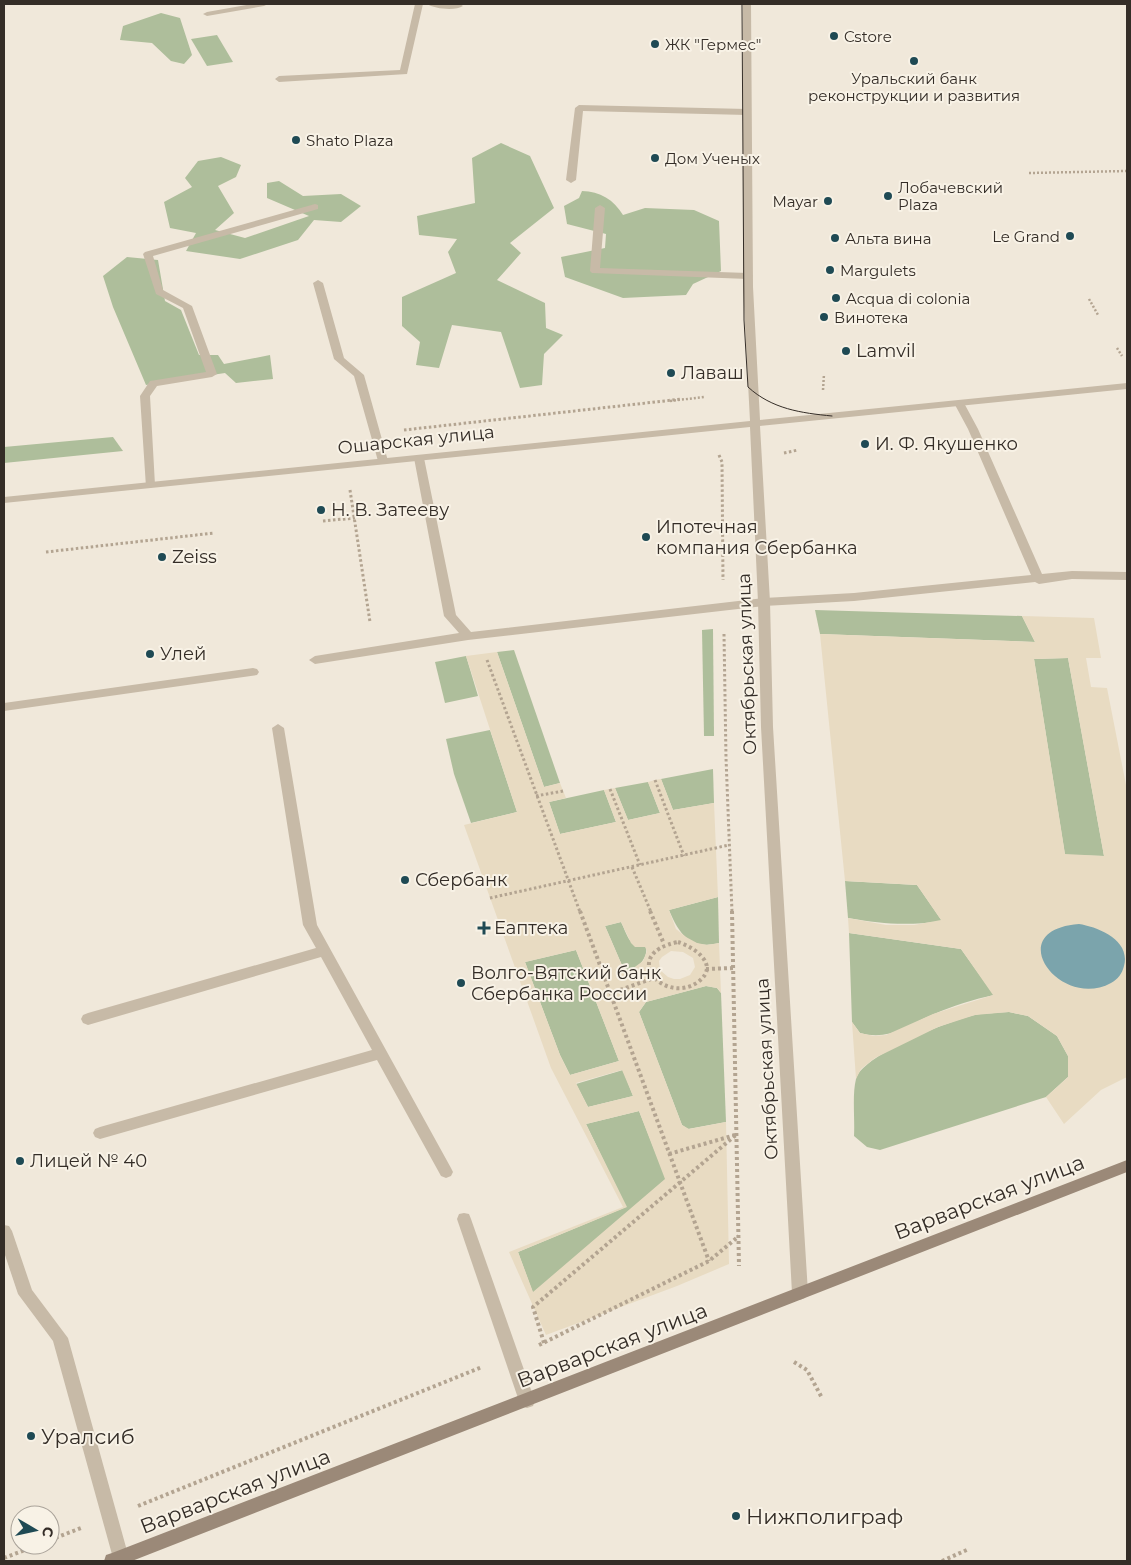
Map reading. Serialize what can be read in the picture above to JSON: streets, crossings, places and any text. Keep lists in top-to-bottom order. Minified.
{"streets":{"main road":["Варварская улица"],"street":["Ошарская улица","Октябрьская улица"]},"crossings":[["Ошарская улица","Октябрьская улица"],["Октябрьская улица","Варварская улица"]],"places":{"other":["Cstore","ЖК \"Гермес\"","Уральский банк реконструкции и развития","Shato Plaza","Дом Ученых","Лобачевский Plaza","Mayar","Le Grand","Альта вина","Margulets","Acqua di colonia","Винотека","Lamvil","Лаваш","И. Ф. Якушенко","Н. В. Затееву","Ипотечная компания Сбербанка","Zeiss","Улей","Сбербанк","Волго-Вятский банк Сбербанка России","Лицей № 40","Уралсиб","Нижполиграф"],"health":["Еаптека"]},"north":"right"}
